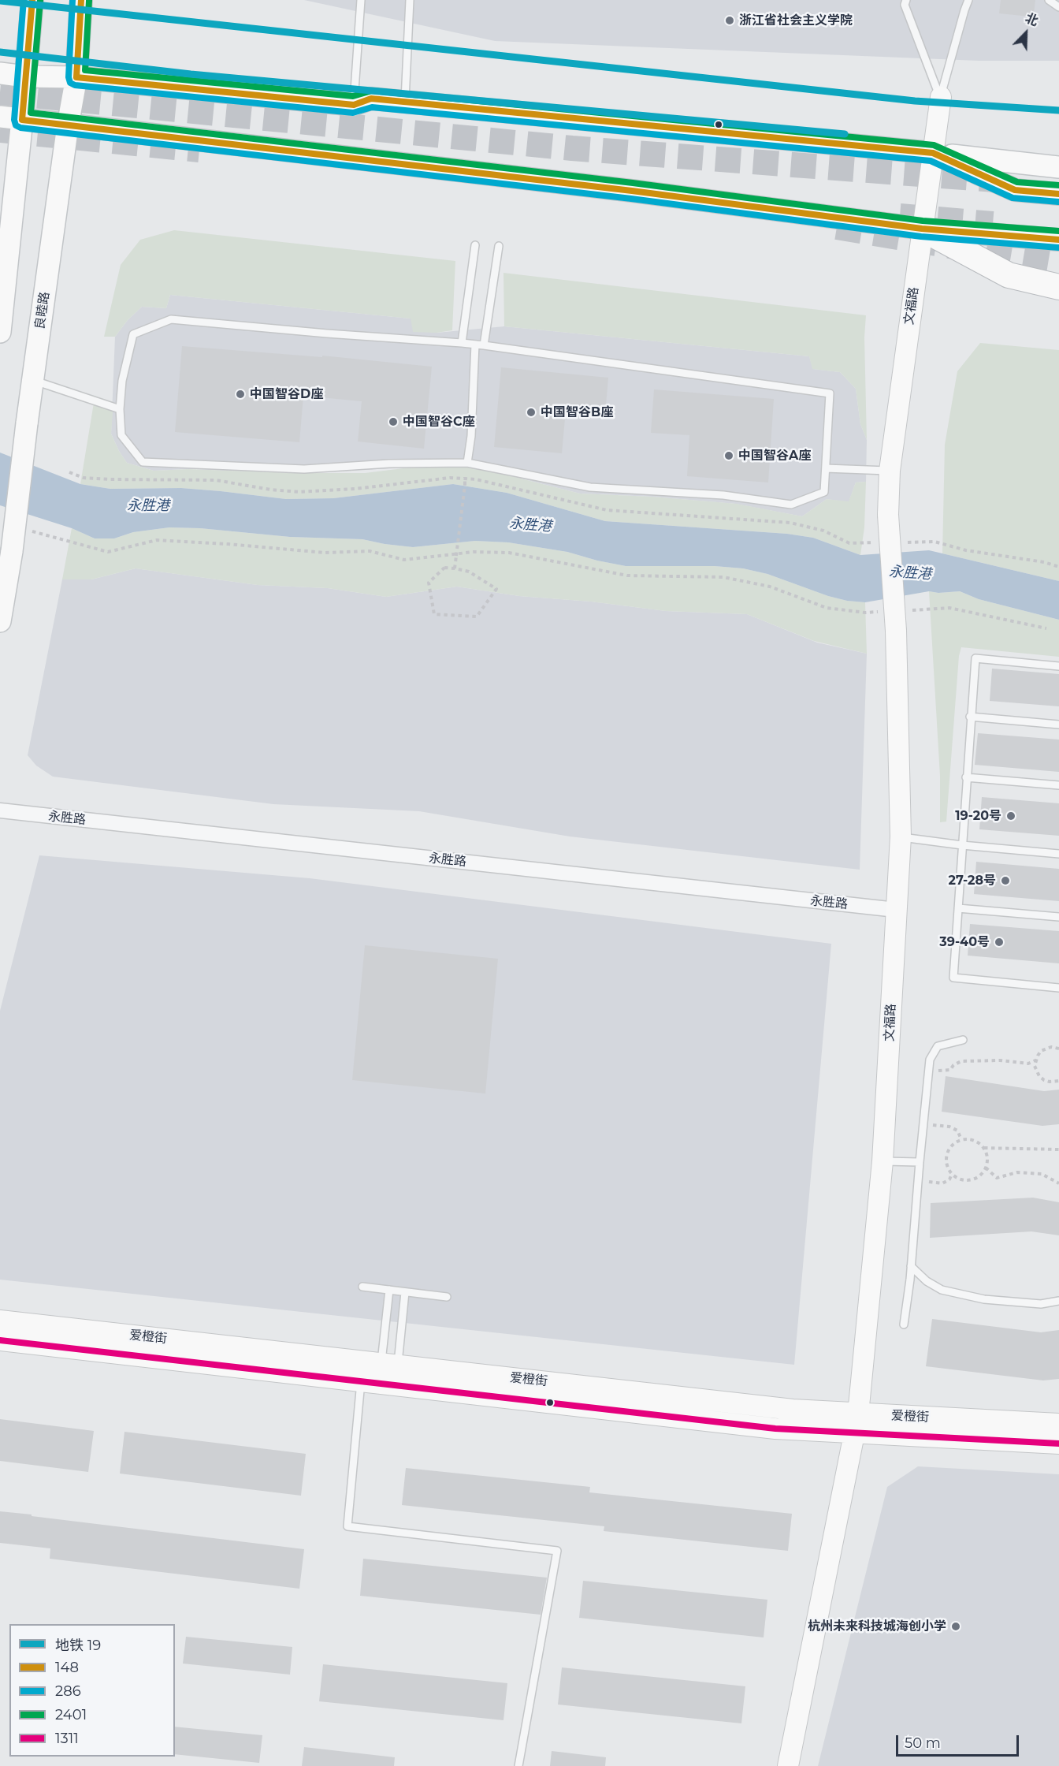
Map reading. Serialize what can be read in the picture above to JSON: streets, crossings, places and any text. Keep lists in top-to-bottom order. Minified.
{"streets":{"main road":["良睦路"],"street":["文福路","永胜路","爱橙街"]},"crossings":[["文福路","永胜路"],["文福路","爱橙街"]],"water":["永胜港"],"places":["浙江省社会主义学院","中国智谷D座","中国智谷B座","中国智谷C座","中国智谷A座","19-20号","27-28号","39-40号","杭州未来科技城海创小学"],"lines":["transit line 148","transit line 286","metro line 19","transit line 2401","transit line 1311"],"legend":["地铁 19","148","286","2401","1311"],"scale_bar":"50 m","north":"top right"}
